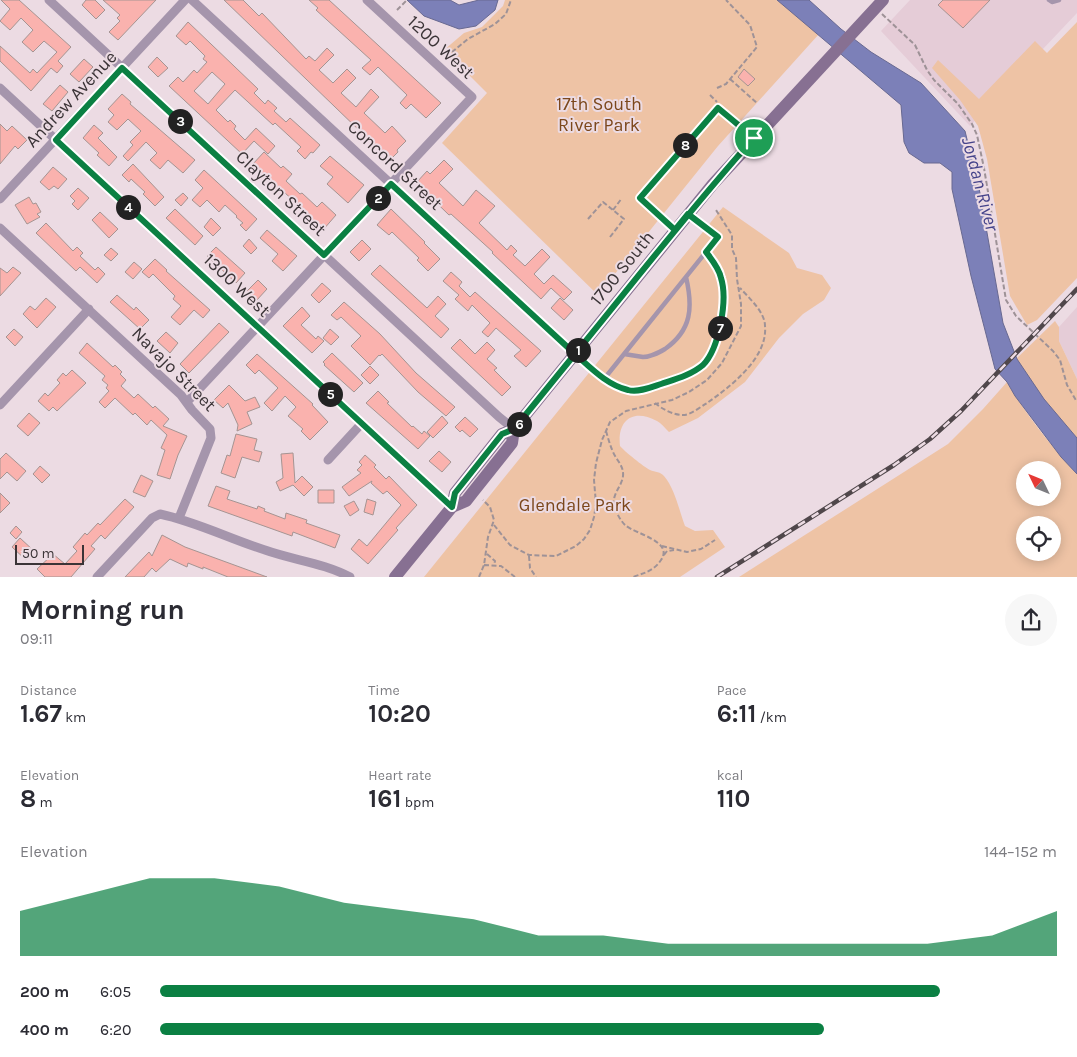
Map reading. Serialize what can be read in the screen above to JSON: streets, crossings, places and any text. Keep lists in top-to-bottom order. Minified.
{"streets":{"street":["1200 West","Andrew Avenue","Concord Street","Clayton Street","1700 South","1300 West","Navajo Street"]},"crossings":[["1200 West","Concord Street"],["Andrew Avenue","Clayton Street"],["Andrew Avenue","1300 West"],["Concord Street","1700 South"],["Clayton Street","1700 South"],["1700 South","1300 West"]],"water":["Jordan River"],"parks":["17th South River Park","Glendale Park"],"scale_bar":"50 m","north":"top left","page":{"pins":["3","8","2","4","7","1","5","6"],"scale":"50 m","heading":["Morning run","09:11"],"stats":[["Distance","1.67 km"],["Time","10:20"],["Pace","6:11 /km"],["Elevation","8 m"],["Heart rate","161 bpm"],["kcal","110"]],"chart":["Elevation","144–152 m"],"list":[{"name":"200 m","note":"6:05"},{"name":"400 m","note":"6:20"}]}}
